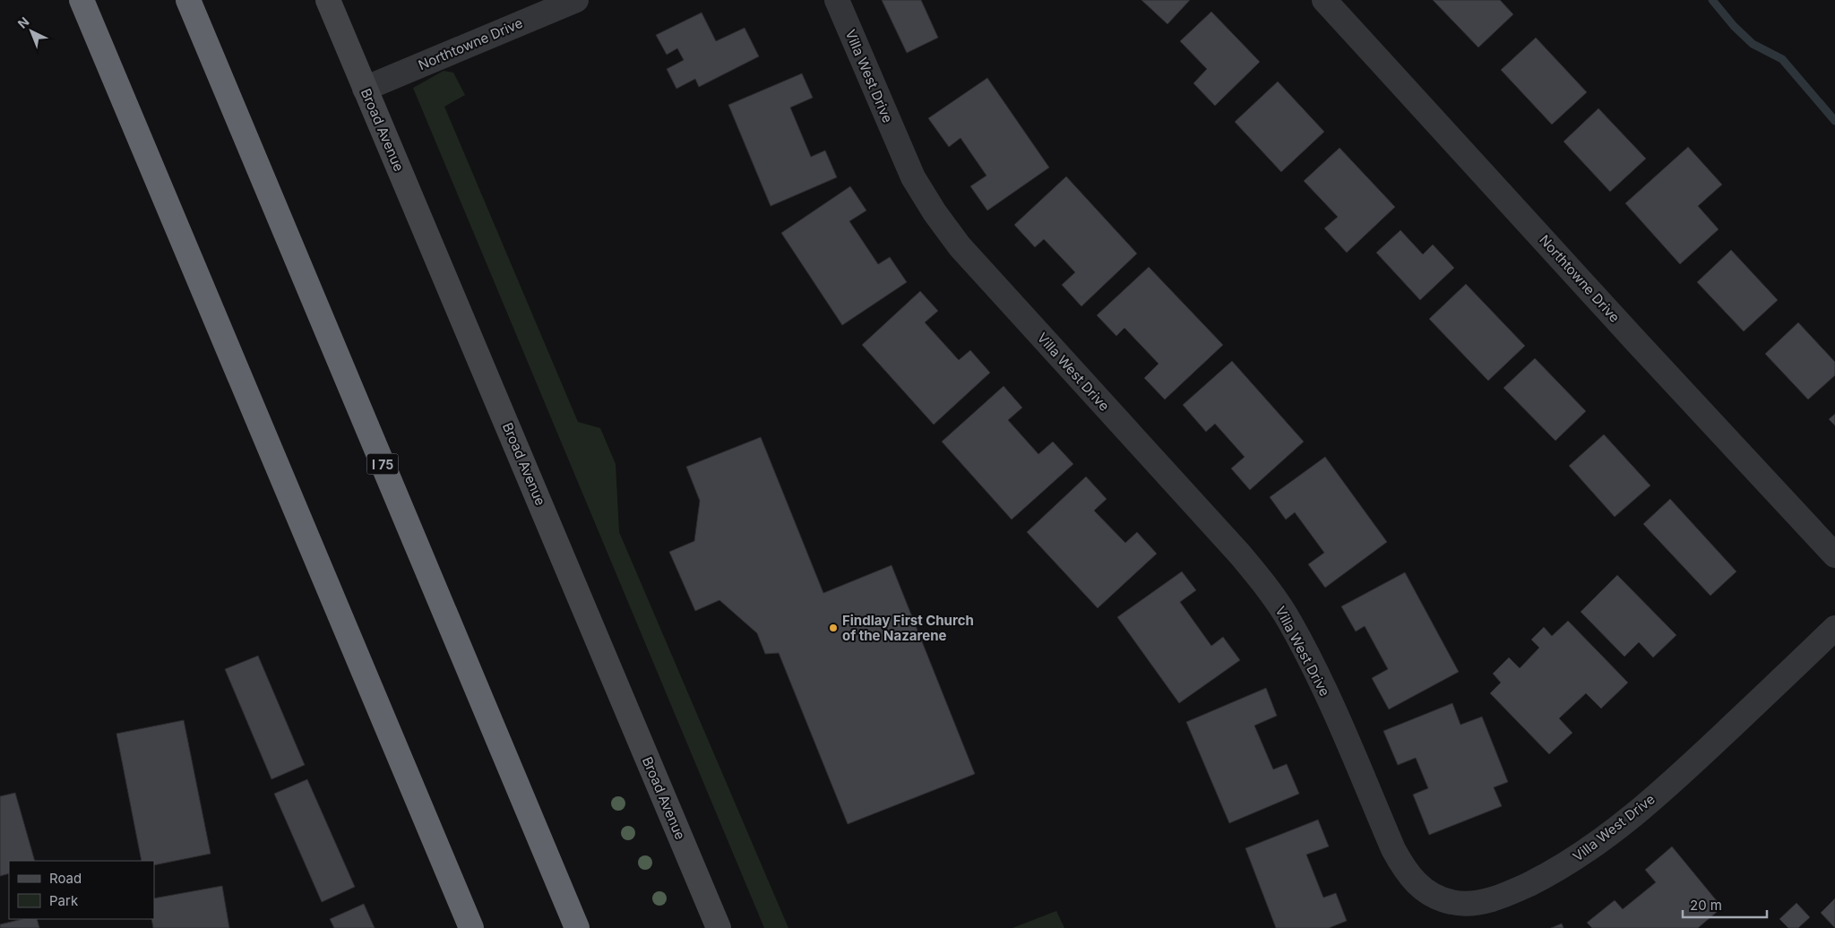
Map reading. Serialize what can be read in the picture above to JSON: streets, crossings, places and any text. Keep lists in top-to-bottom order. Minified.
{"streets":{"highway":["I 75"],"main road":["Broad Avenue"],"street":["Northtowne Drive","Villa West Drive"]},"crossings":[["Northtowne Drive","Broad Avenue"]],"places":["Findlay First Church of the Nazarene"],"legend":["Road","Park"],"scale_bar":"20 m","north":"top left"}
